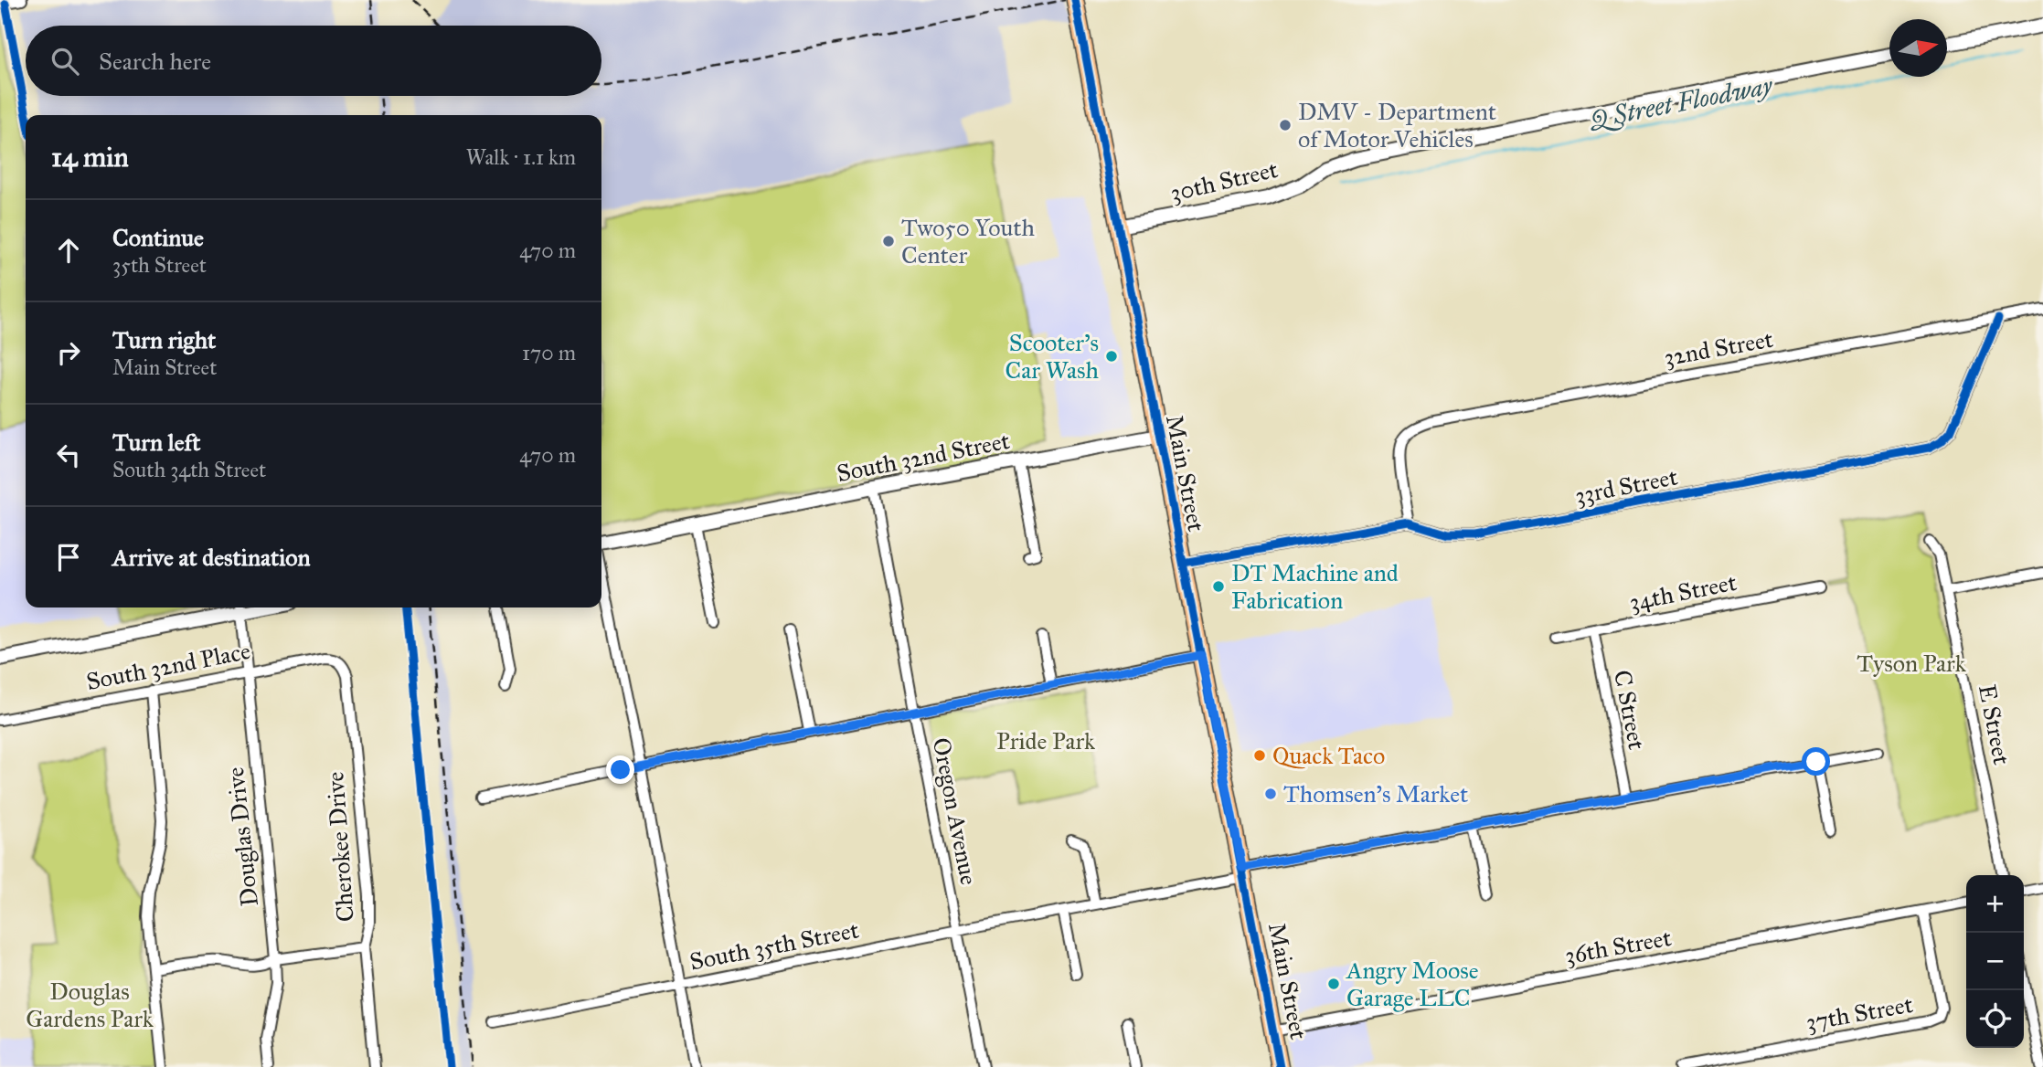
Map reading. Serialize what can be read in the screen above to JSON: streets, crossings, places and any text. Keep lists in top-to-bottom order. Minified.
{"streets":{"main road":["Main Street"],"street":["30th Street","32nd Street","South 32nd Street","33rd Street","34th Street","South 32nd Place","C Street","E Street","Oregon Avenue","Douglas Drive","Cherokee Drive","South 35th Street","36th Street","37th Street"]},"crossings":[["30th Street","Main Street"],["32nd Street","33rd Street"],["South 32nd Street","Main Street"],["South 32nd Street","Oregon Avenue"],["Main Street","33rd Street"],["Main Street","South 35th Street"],["Main Street","36th Street"],["34th Street","C Street"],["South 32nd Place","Douglas Drive"],["South 32nd Place","Cherokee Drive"],["C Street","South 35th Street"],["Oregon Avenue","South 35th Street"],["36th Street","37th Street"]],"water":["Q Street Floodway"],"parks":["Tyson Park","Pride Park","Douglas Gardens Park"],"places":["DMV - Department of Motor Vehicles","Two50 Youth Center","Scooter’s Car Wash","DT Machine and Fabrication","Quack Taco","Thomsen's Market","Angry Moose Garage LLC"],"north":"right","page":{"search":"Search here","heading":["14 min","Walk · 1.1 km"],"list":[["Continue","35th Street","470 m"],["Turn right","Main Street","170 m"],["Turn left","South 34th Street","470 m"],"Arrive at destination"],"map_buttons":["+","−"]}}
